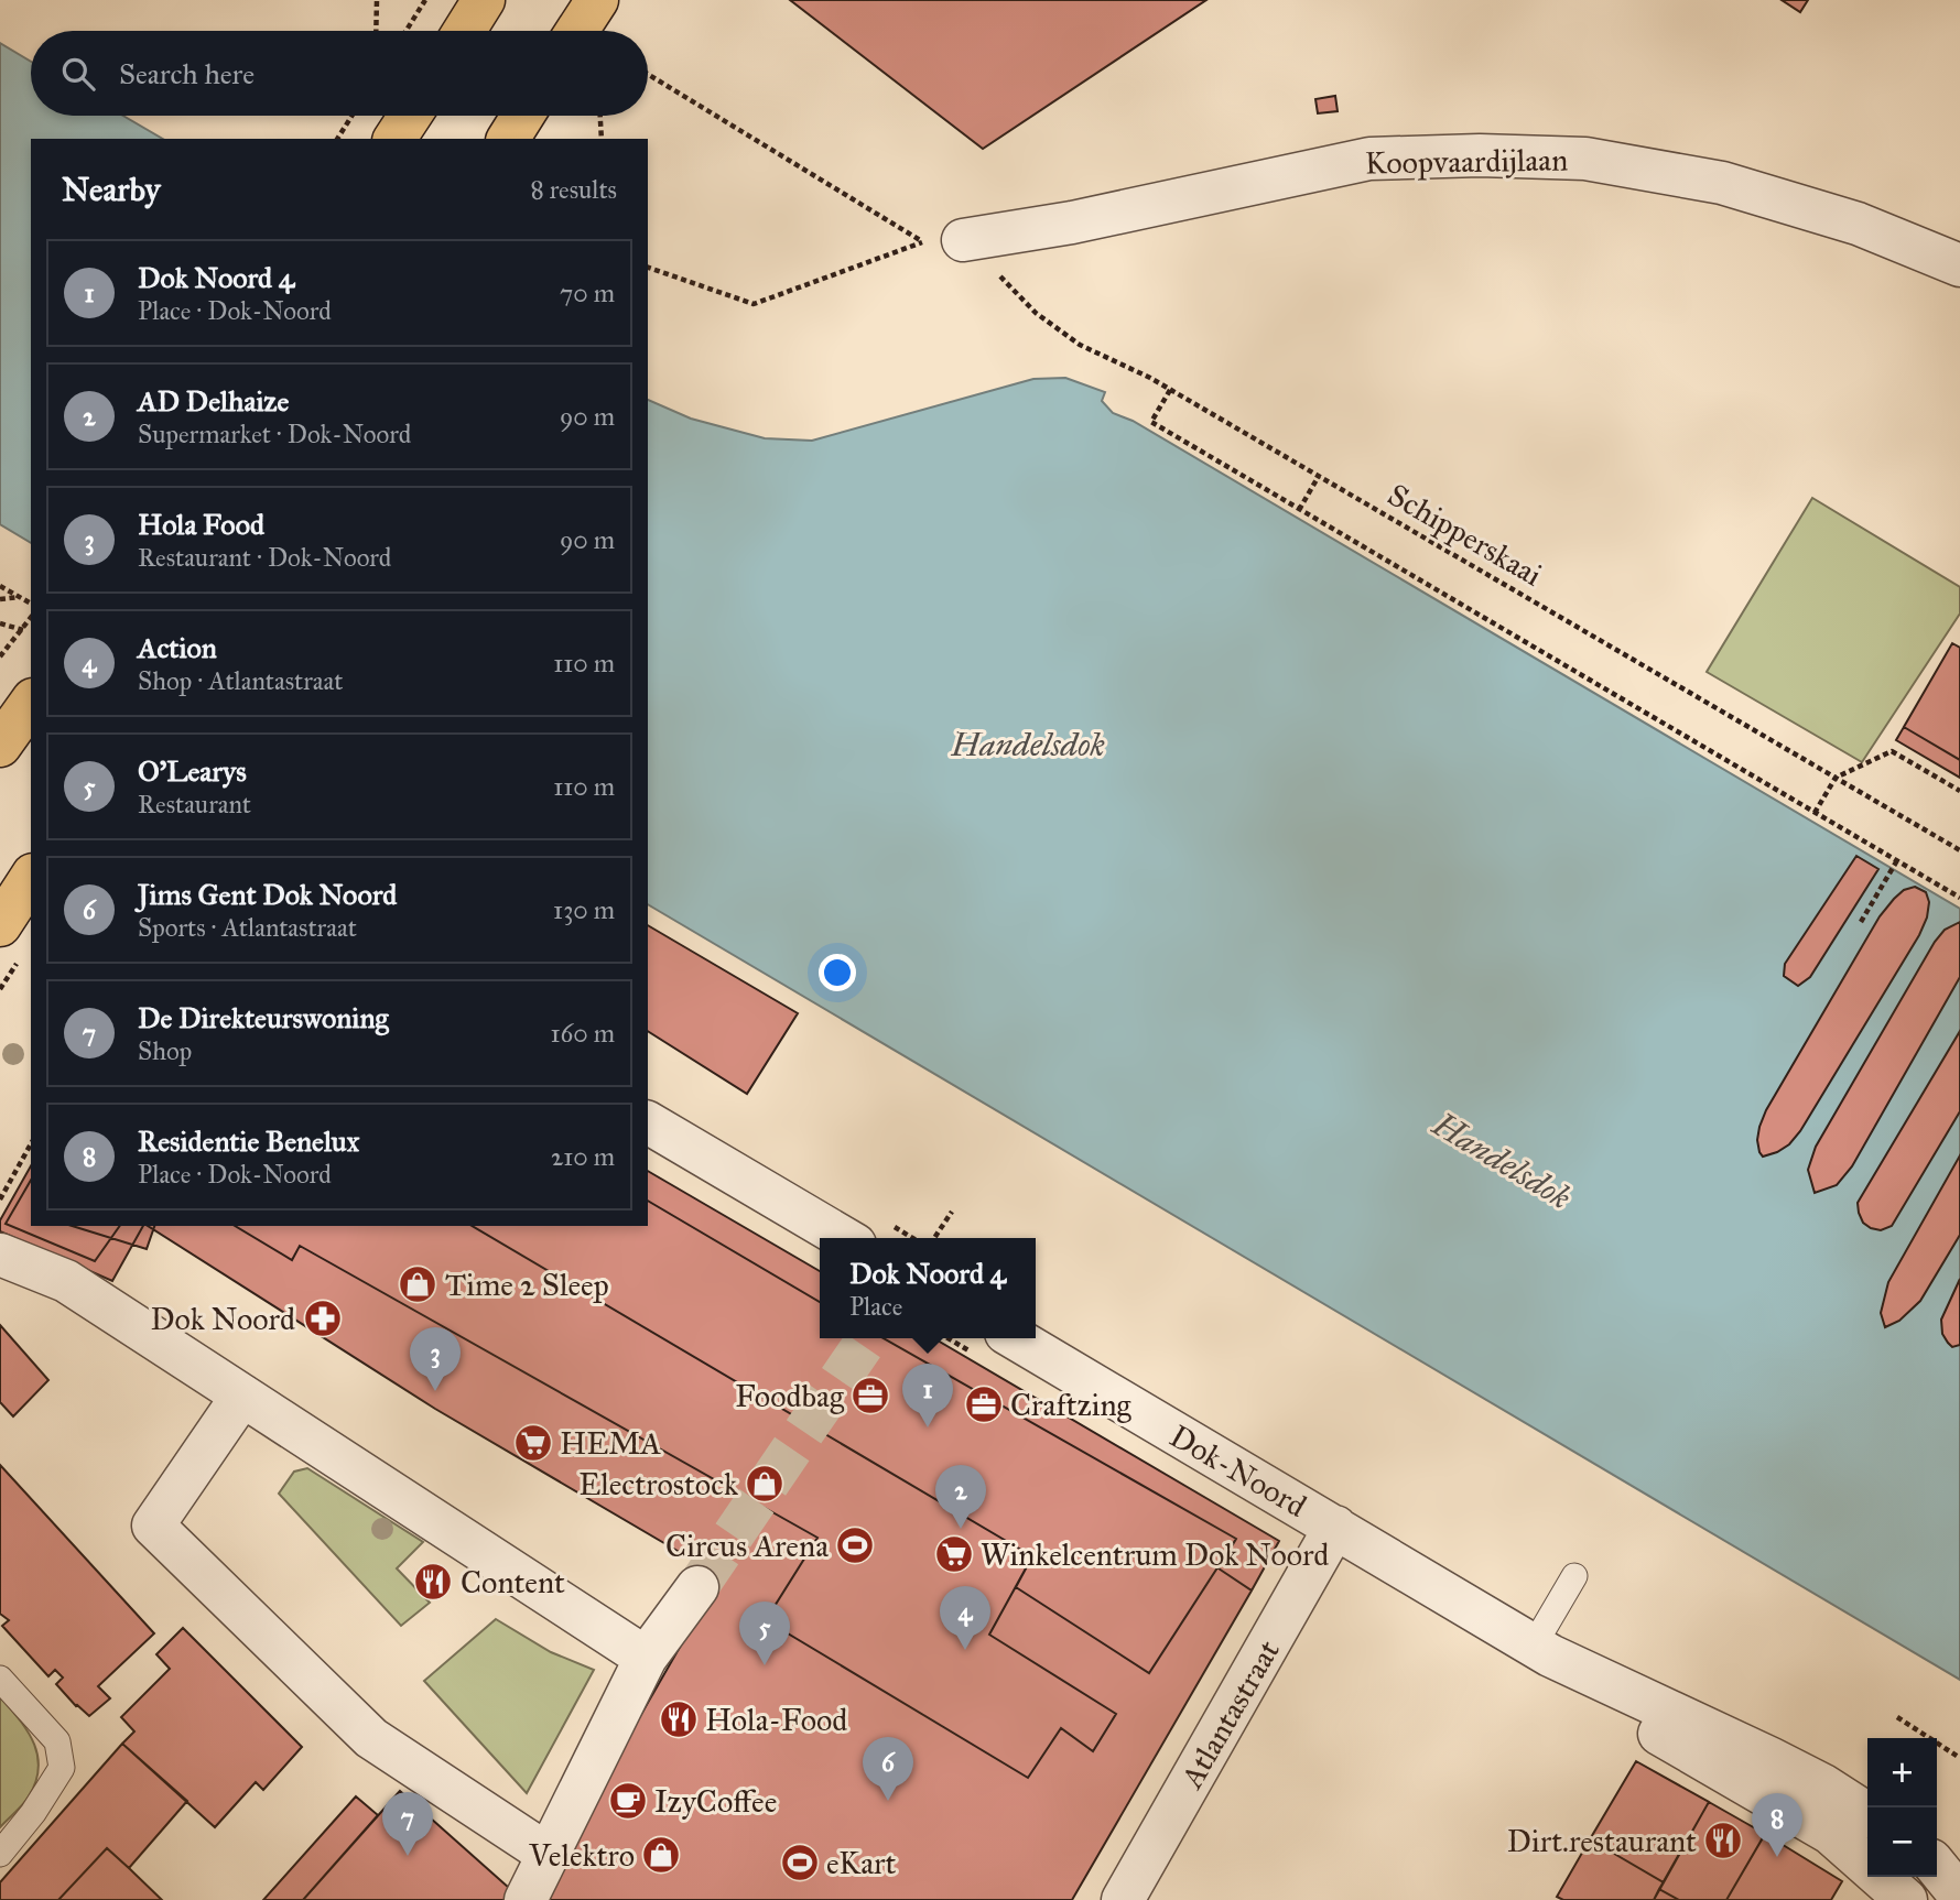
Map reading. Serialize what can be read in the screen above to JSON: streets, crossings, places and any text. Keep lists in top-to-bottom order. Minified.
{"streets":{"street":["Koopvaardijlaan","Dok-Noord","Atlantastraat"],"path":["Schipperskaai"]},"crossings":[["Koopvaardijlaan","Schipperskaai"],["Dok-Noord","Atlantastraat"]],"water":["Handelsdok"],"places":{"shop":["Time 2 Sleep","Electrostock","Velektro"],"pharmacy":["Dok Noord"],"office":["Foodbag","Craftzing"],"supermarket":["HEMA","Winkelcentrum Dok Noord"],"sports":["Circus Arena","eKart"],"restaurant":["Content","Hola-Food","Dirt.restaurant"],"cafe":["IzyCoffee"]},"page":{"search":"Search here","heading":["Nearby","8 results"],"list":[{"mark":"1","name":"Dok Noord 4","note":"Place · Dok-Noord","value":"70 m"},{"mark":"2","name":"AD Delhaize","note":"Supermarket · Dok-Noord","value":"90 m"},{"mark":"3","name":"Hola Food","note":"Restaurant · Dok-Noord","value":"90 m"},{"mark":"4","name":"Action","note":"Shop · Atlantastraat","value":"110 m"},{"mark":"5","name":"O'Learys","note":"Restaurant","value":"110 m"},{"mark":"6","name":"Jims Gent Dok Noord","note":"Sports · Atlantastraat","value":"130 m"},{"mark":"7","name":"De Direkteurswoning","note":"Shop","value":"160 m"},{"mark":"8","name":"Residentie Benelux","note":"Place · Dok-Noord","value":"210 m"}],"popup":["Dok Noord 4","Place"],"pins":["3","1","2","4","5","6","7","8"],"map_buttons":["+","−"]}}
